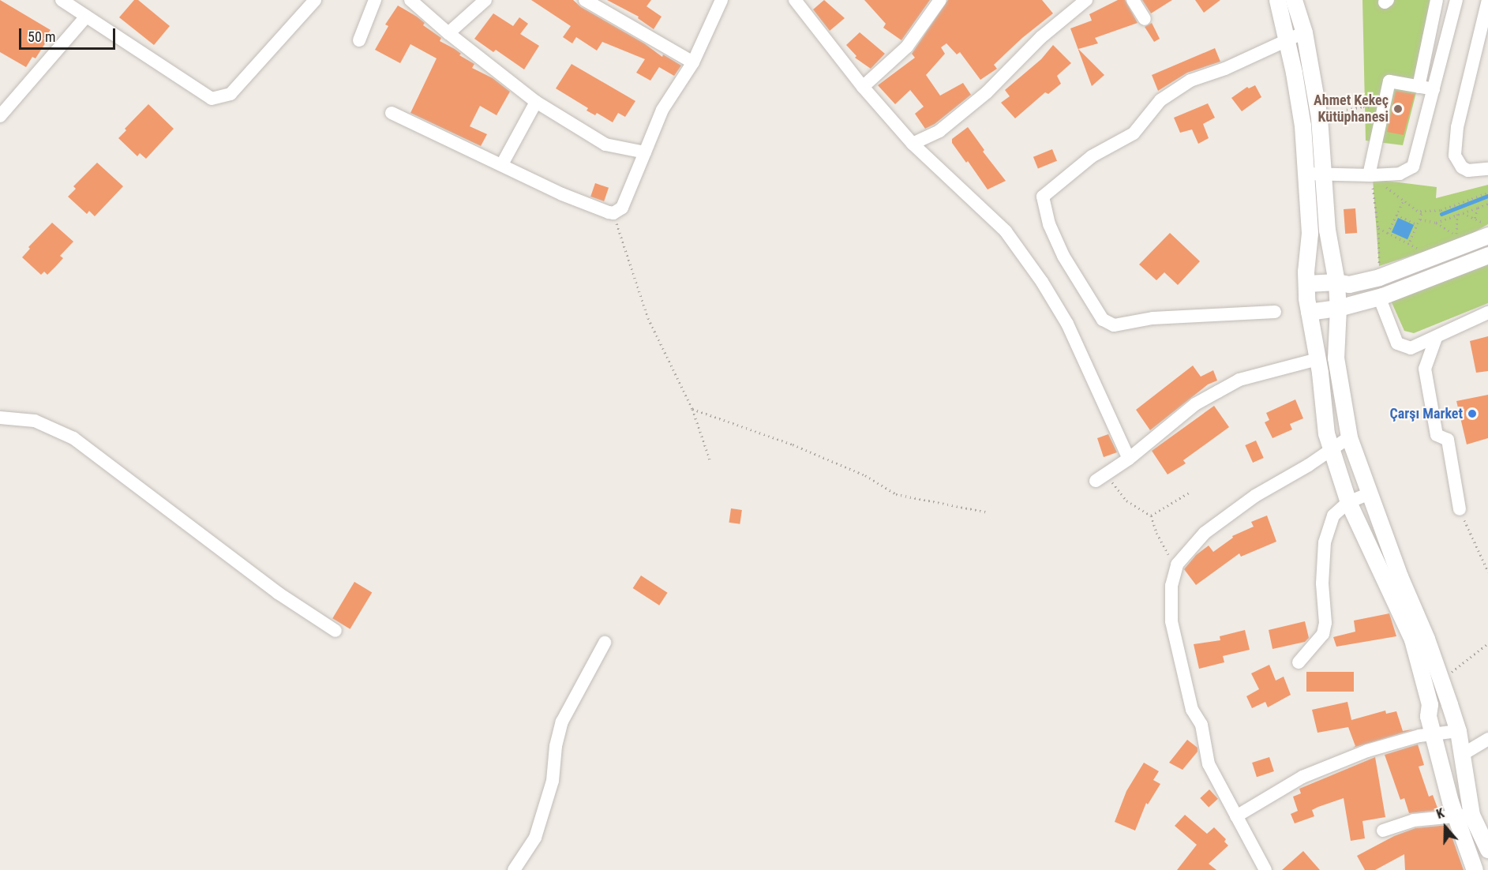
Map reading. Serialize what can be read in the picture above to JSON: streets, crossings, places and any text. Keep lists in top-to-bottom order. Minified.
{"places":["Ahmet Kekeç Kütüphanesi","Çarşı Market"],"scale_bar":"50 m","north":"top"}
